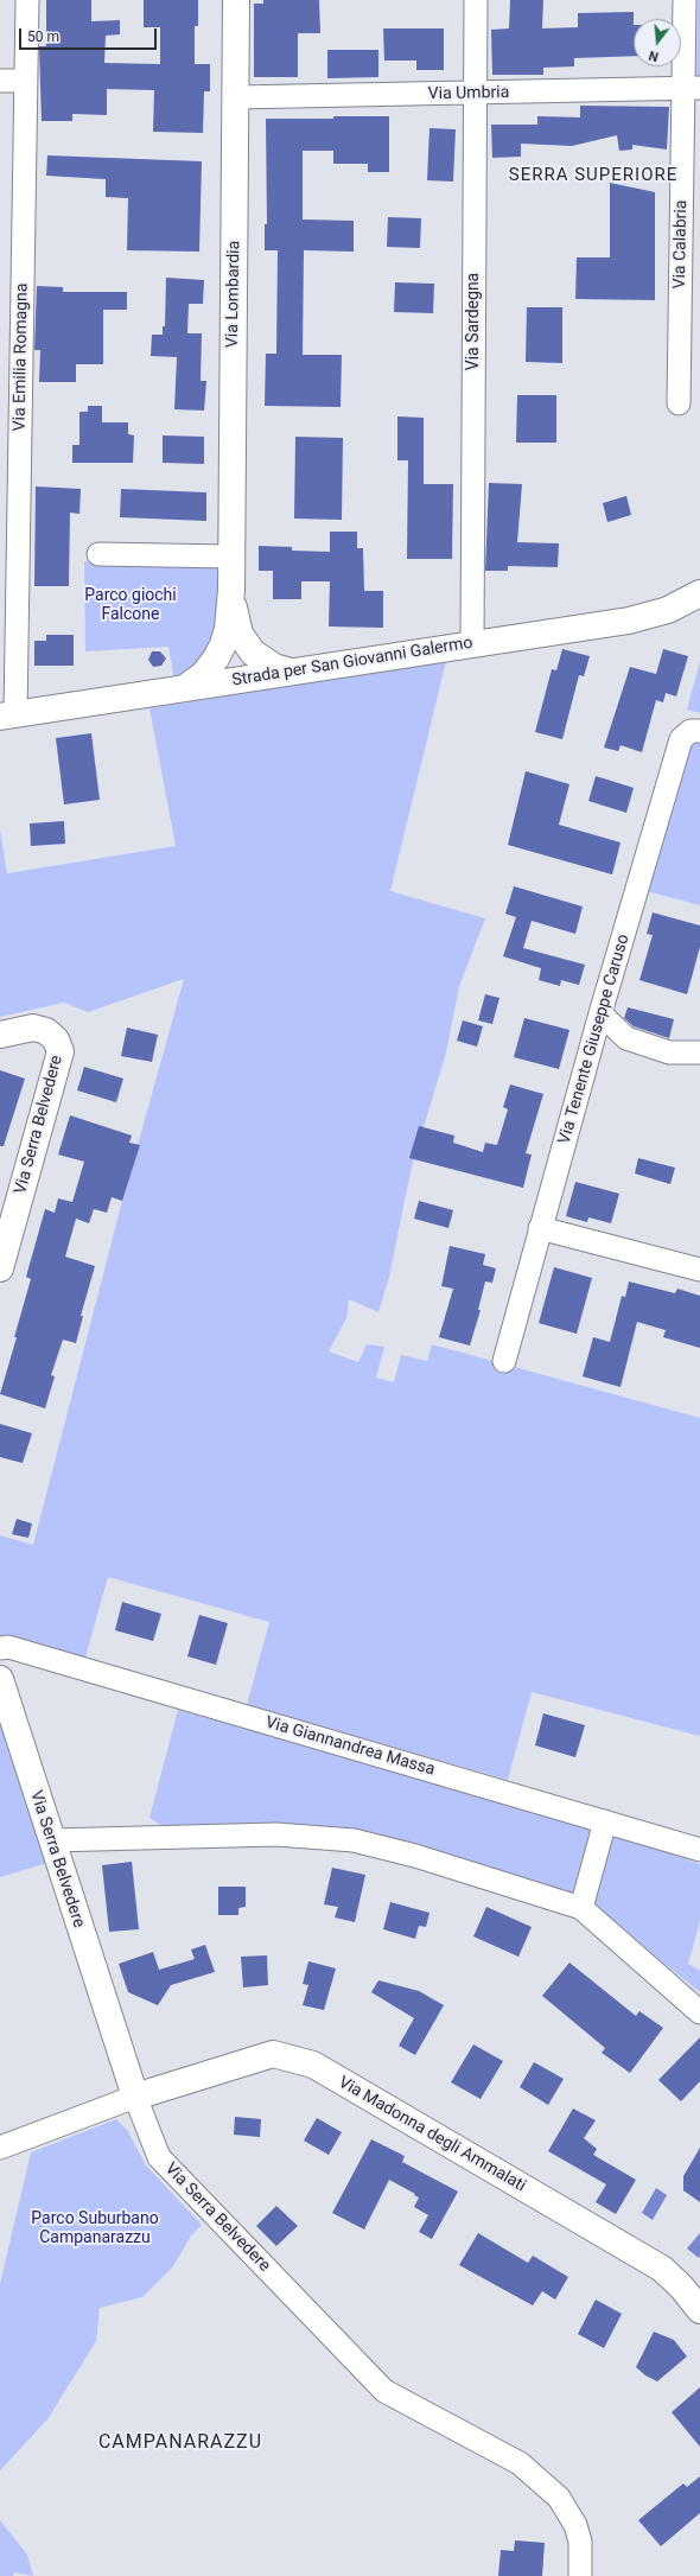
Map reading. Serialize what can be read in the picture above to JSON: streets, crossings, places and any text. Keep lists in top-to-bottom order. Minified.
{"streets":{"street":["Via Umbria","Via Calabria","Via Lombardia","Via Sardegna","Via Emilia Romagna","Strada per San Giovanni Galermo","Via Tenente Giuseppe Caruso","Via Serra Belvedere","Via Giannandrea Massa","Via Madonna degli Ammalati"]},"crossings":[["Via Umbria","Via Calabria"],["Via Umbria","Via Lombardia"],["Via Umbria","Via Sardegna"],["Via Sardegna","Strada per San Giovanni Galermo"],["Via Emilia Romagna","Strada per San Giovanni Galermo"],["Via Serra Belvedere","Via Madonna degli Ammalati"]],"districts":["SERRA SUPERIORE","CAMPANARAZZU"],"parks":["Parco giochi Falcone","Parco Suburbano Campanarazzu"],"scale_bar":"50 m","north":"bottom"}
